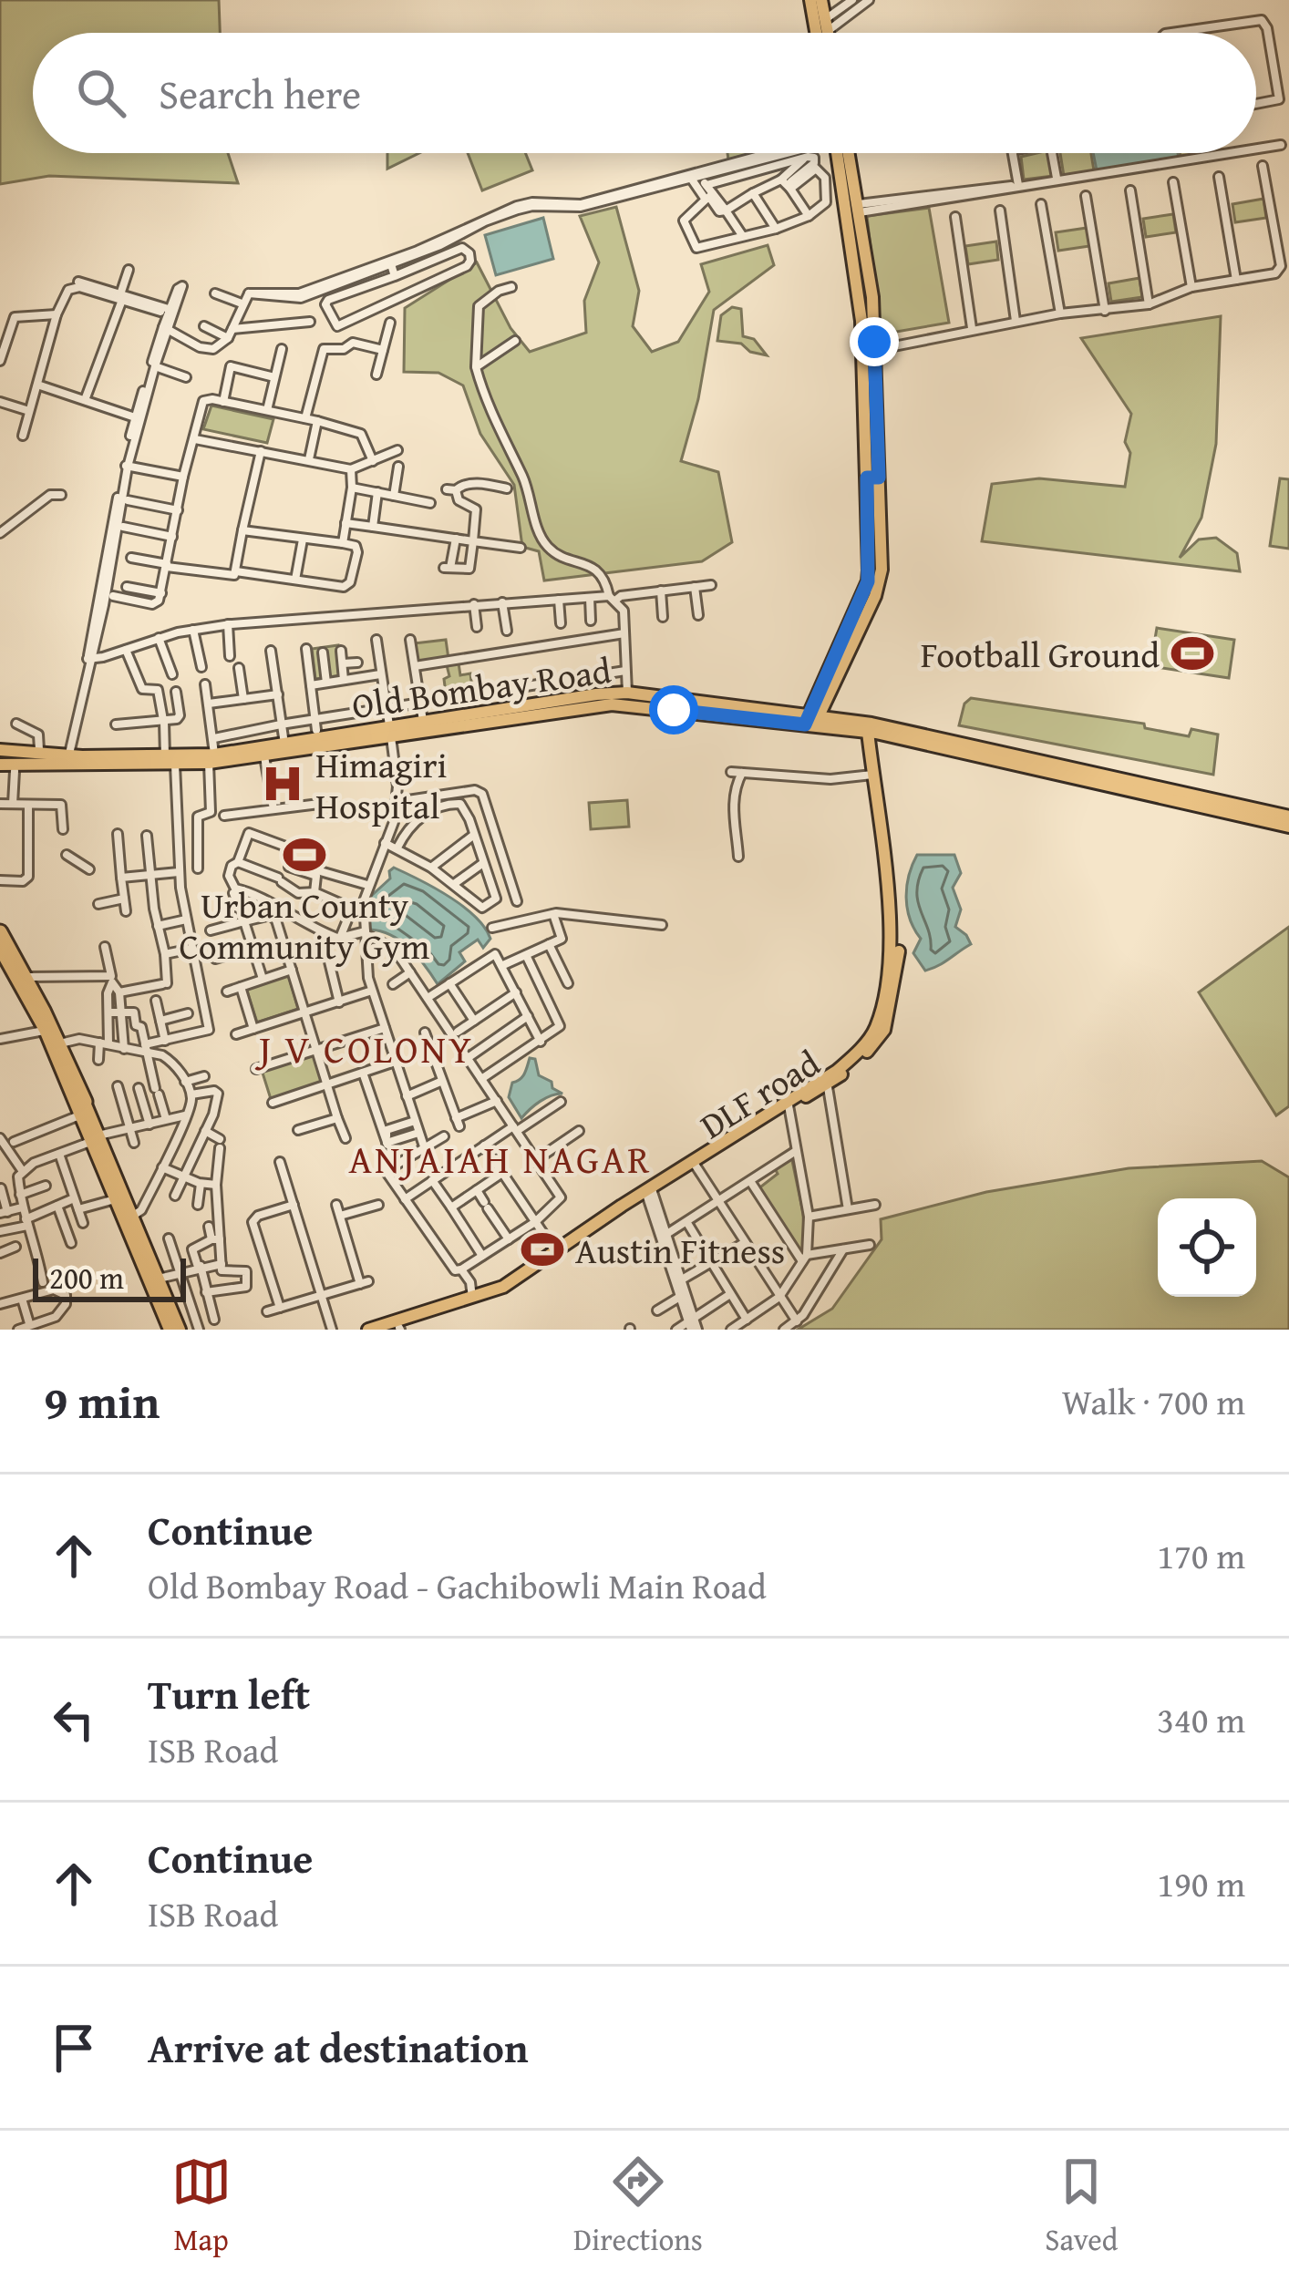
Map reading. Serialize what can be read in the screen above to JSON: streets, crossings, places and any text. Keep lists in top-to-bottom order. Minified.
{"streets":{"main road":["Old Bombay Road","DLF road"]},"districts":["J V COLONY","ANJAIAH NAGAR"],"places":{"sports":["Football Ground","Urban County Community Gym","Austin Fitness"],"hospital":["Himagiri Hospital"]},"scale_bar":"200 m","page":{"search":"Search here","scale":"200 m","heading":["9 min","Walk · 700 m"],"list":[["Continue","Old Bombay Road - Gachibowli Main Road","170 m"],["Turn left","ISB Road","340 m"],["Continue","ISB Road","190 m"],"Arrive at destination"],"nav":["Map","Directions","Saved"]}}
